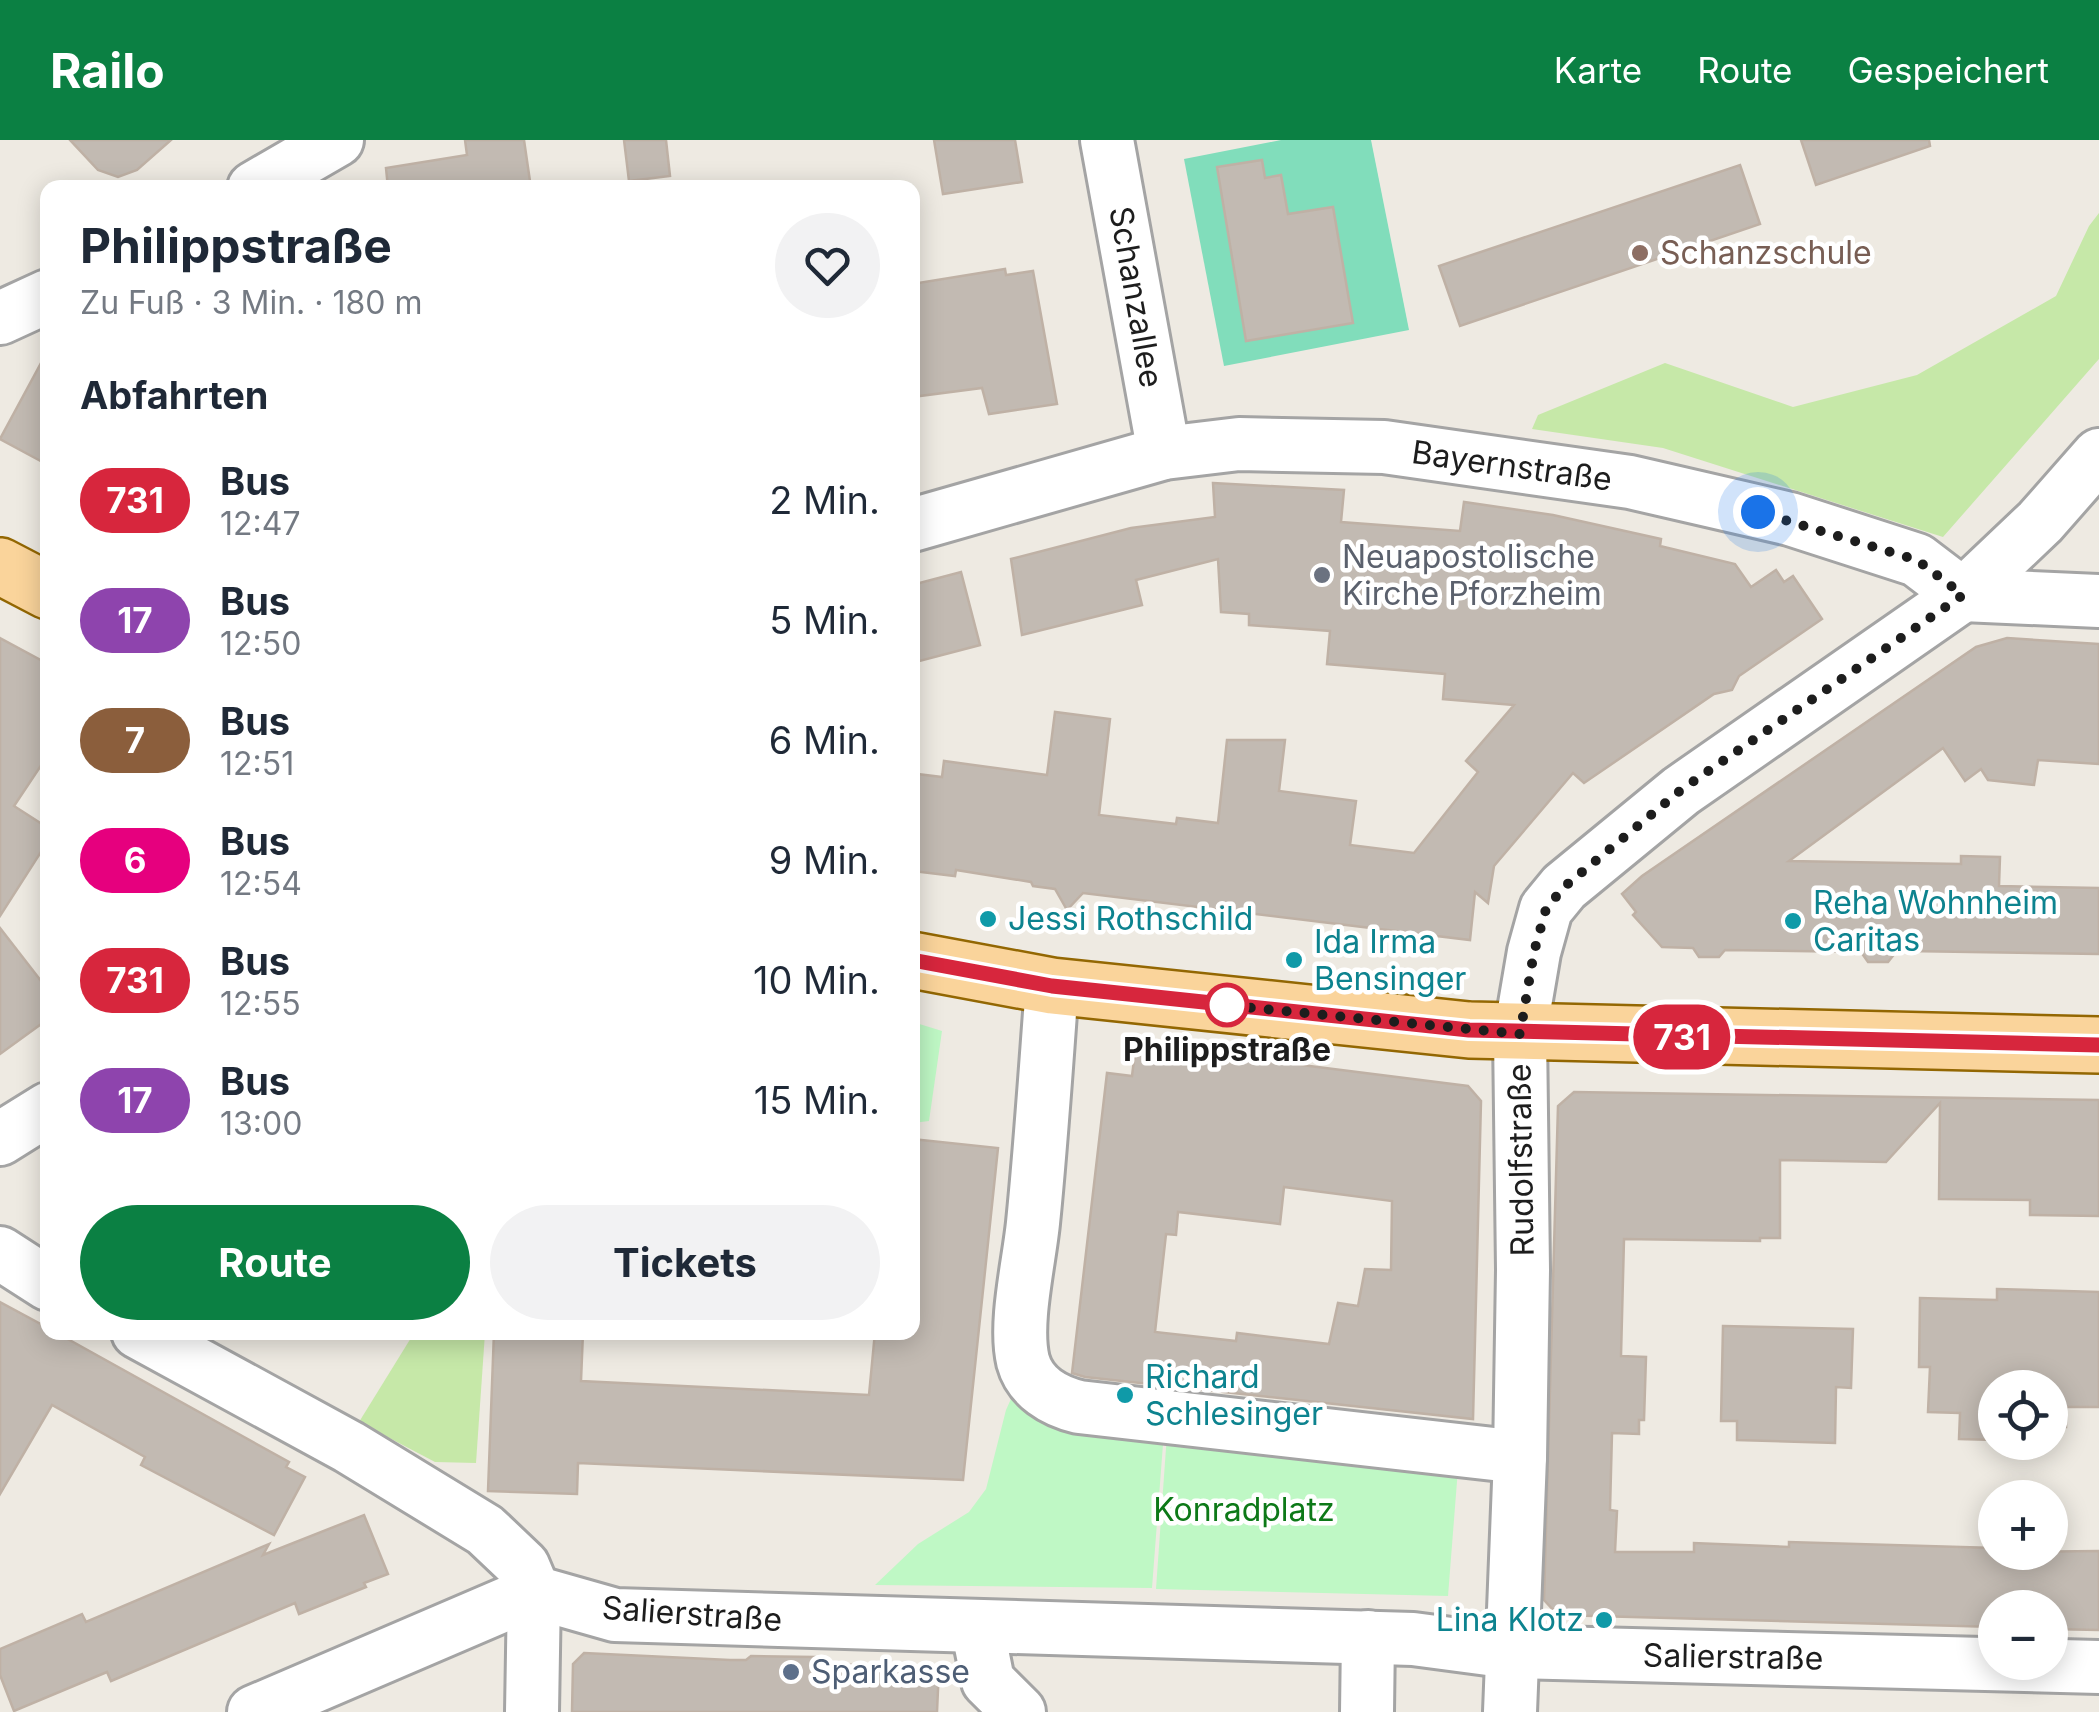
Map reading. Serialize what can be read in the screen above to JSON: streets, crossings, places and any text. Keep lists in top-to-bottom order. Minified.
{"streets":{"street":["Schanzallee","Bayernstraße","Rudolfstraße","Salierstraße"]},"crossings":[["Schanzallee","Bayernstraße"],["Bayernstraße","Rudolfstraße"],["Rudolfstraße","Salierstraße"]],"parks":["Konradplatz"],"places":["Schanzschule","Neuapostolische Kirche Pforzheim","Jessi Rothschild","Reha Wohnheim Caritas","Ida Irma Bensinger","Philippstraße","Richard Schlesinger","Lina Klotz","Sparkasse"],"lines":["bus line 731"],"page":{"header":"Railo","nav":["Karte","Route","Gespeichert"],"on_map":"731","heading":[["Philippstraße","Zu Fuß · 3 Min. · 180 m"],"Abfahrten"],"list":[{"mark":"731","name":"Bus","note":"12:47","value":"2 Min."},{"mark":"17","name":"Bus","note":"12:50","value":"5 Min."},{"mark":"7","name":"Bus","note":"12:51","value":"6 Min."},{"mark":"6","name":"Bus","note":"12:54","value":"9 Min."},{"mark":"731","name":"Bus","note":"12:55","value":"10 Min."},{"mark":"17","name":"Bus","note":"13:00","value":"15 Min."}],"buttons":["Route","Tickets"],"map_buttons":["+","−"]}}
